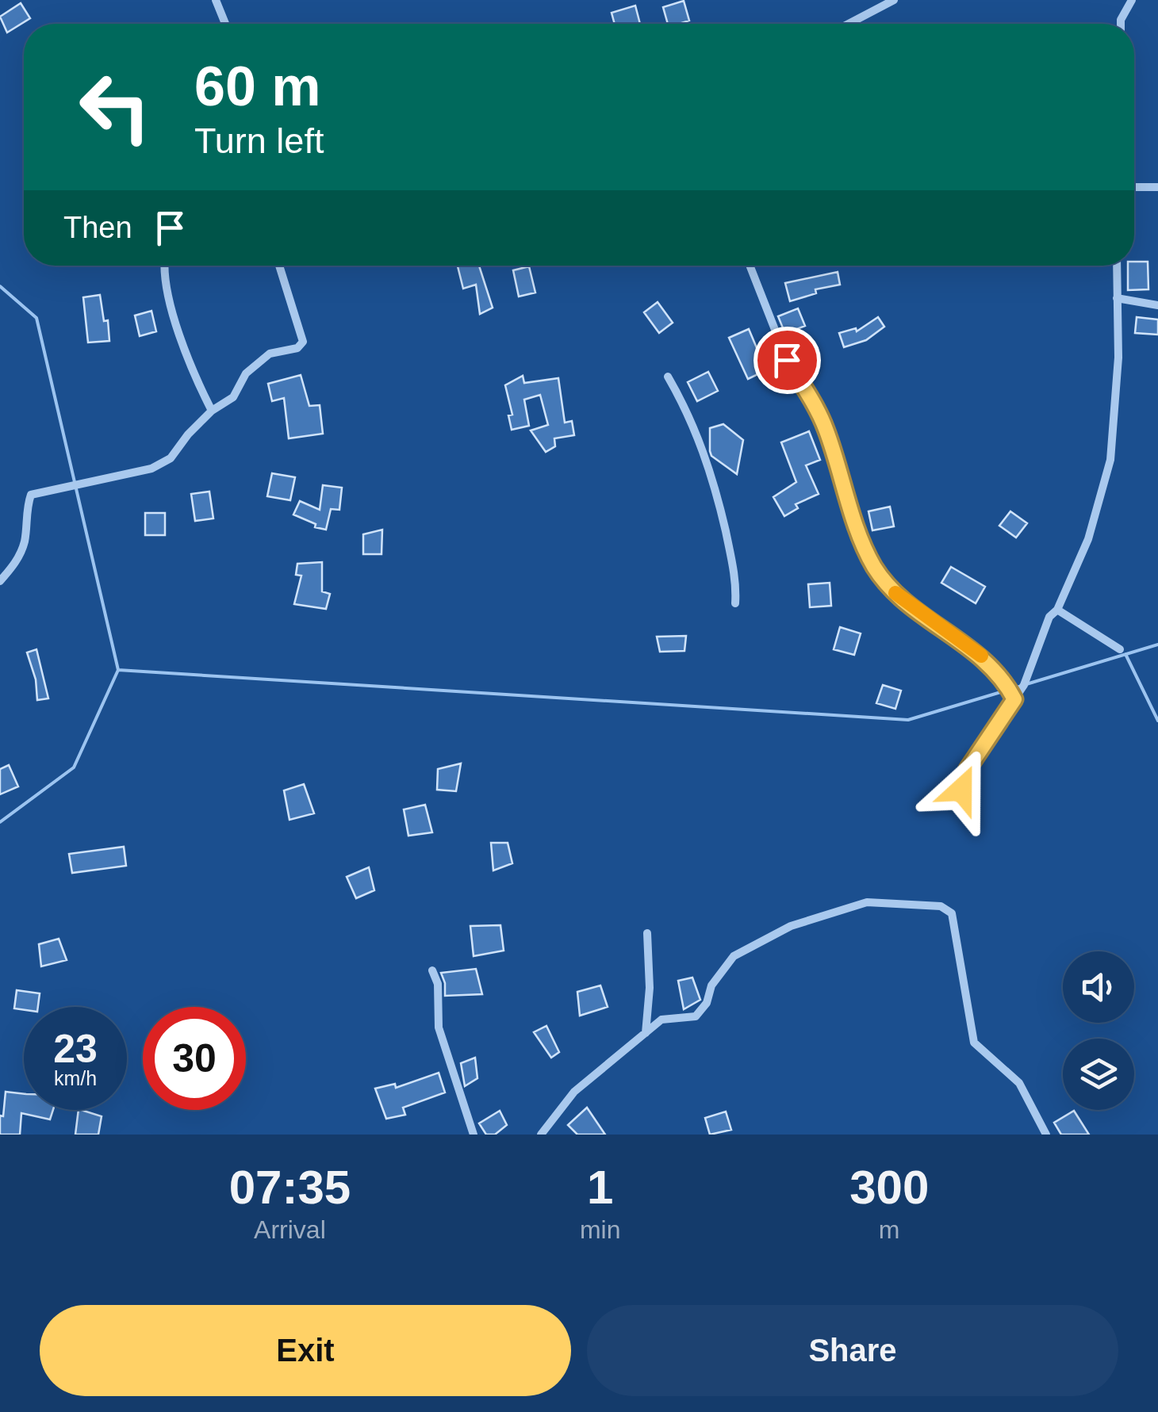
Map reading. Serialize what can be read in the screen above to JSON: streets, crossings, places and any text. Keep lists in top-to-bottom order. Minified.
{"page":{"turn":["60 m","Turn left"],"then":"Then","speed":"23 km/h","limit":"30","eta":["07:35","Arrival","1","min","300","m"],"buttons":["Exit","Share"]}}
